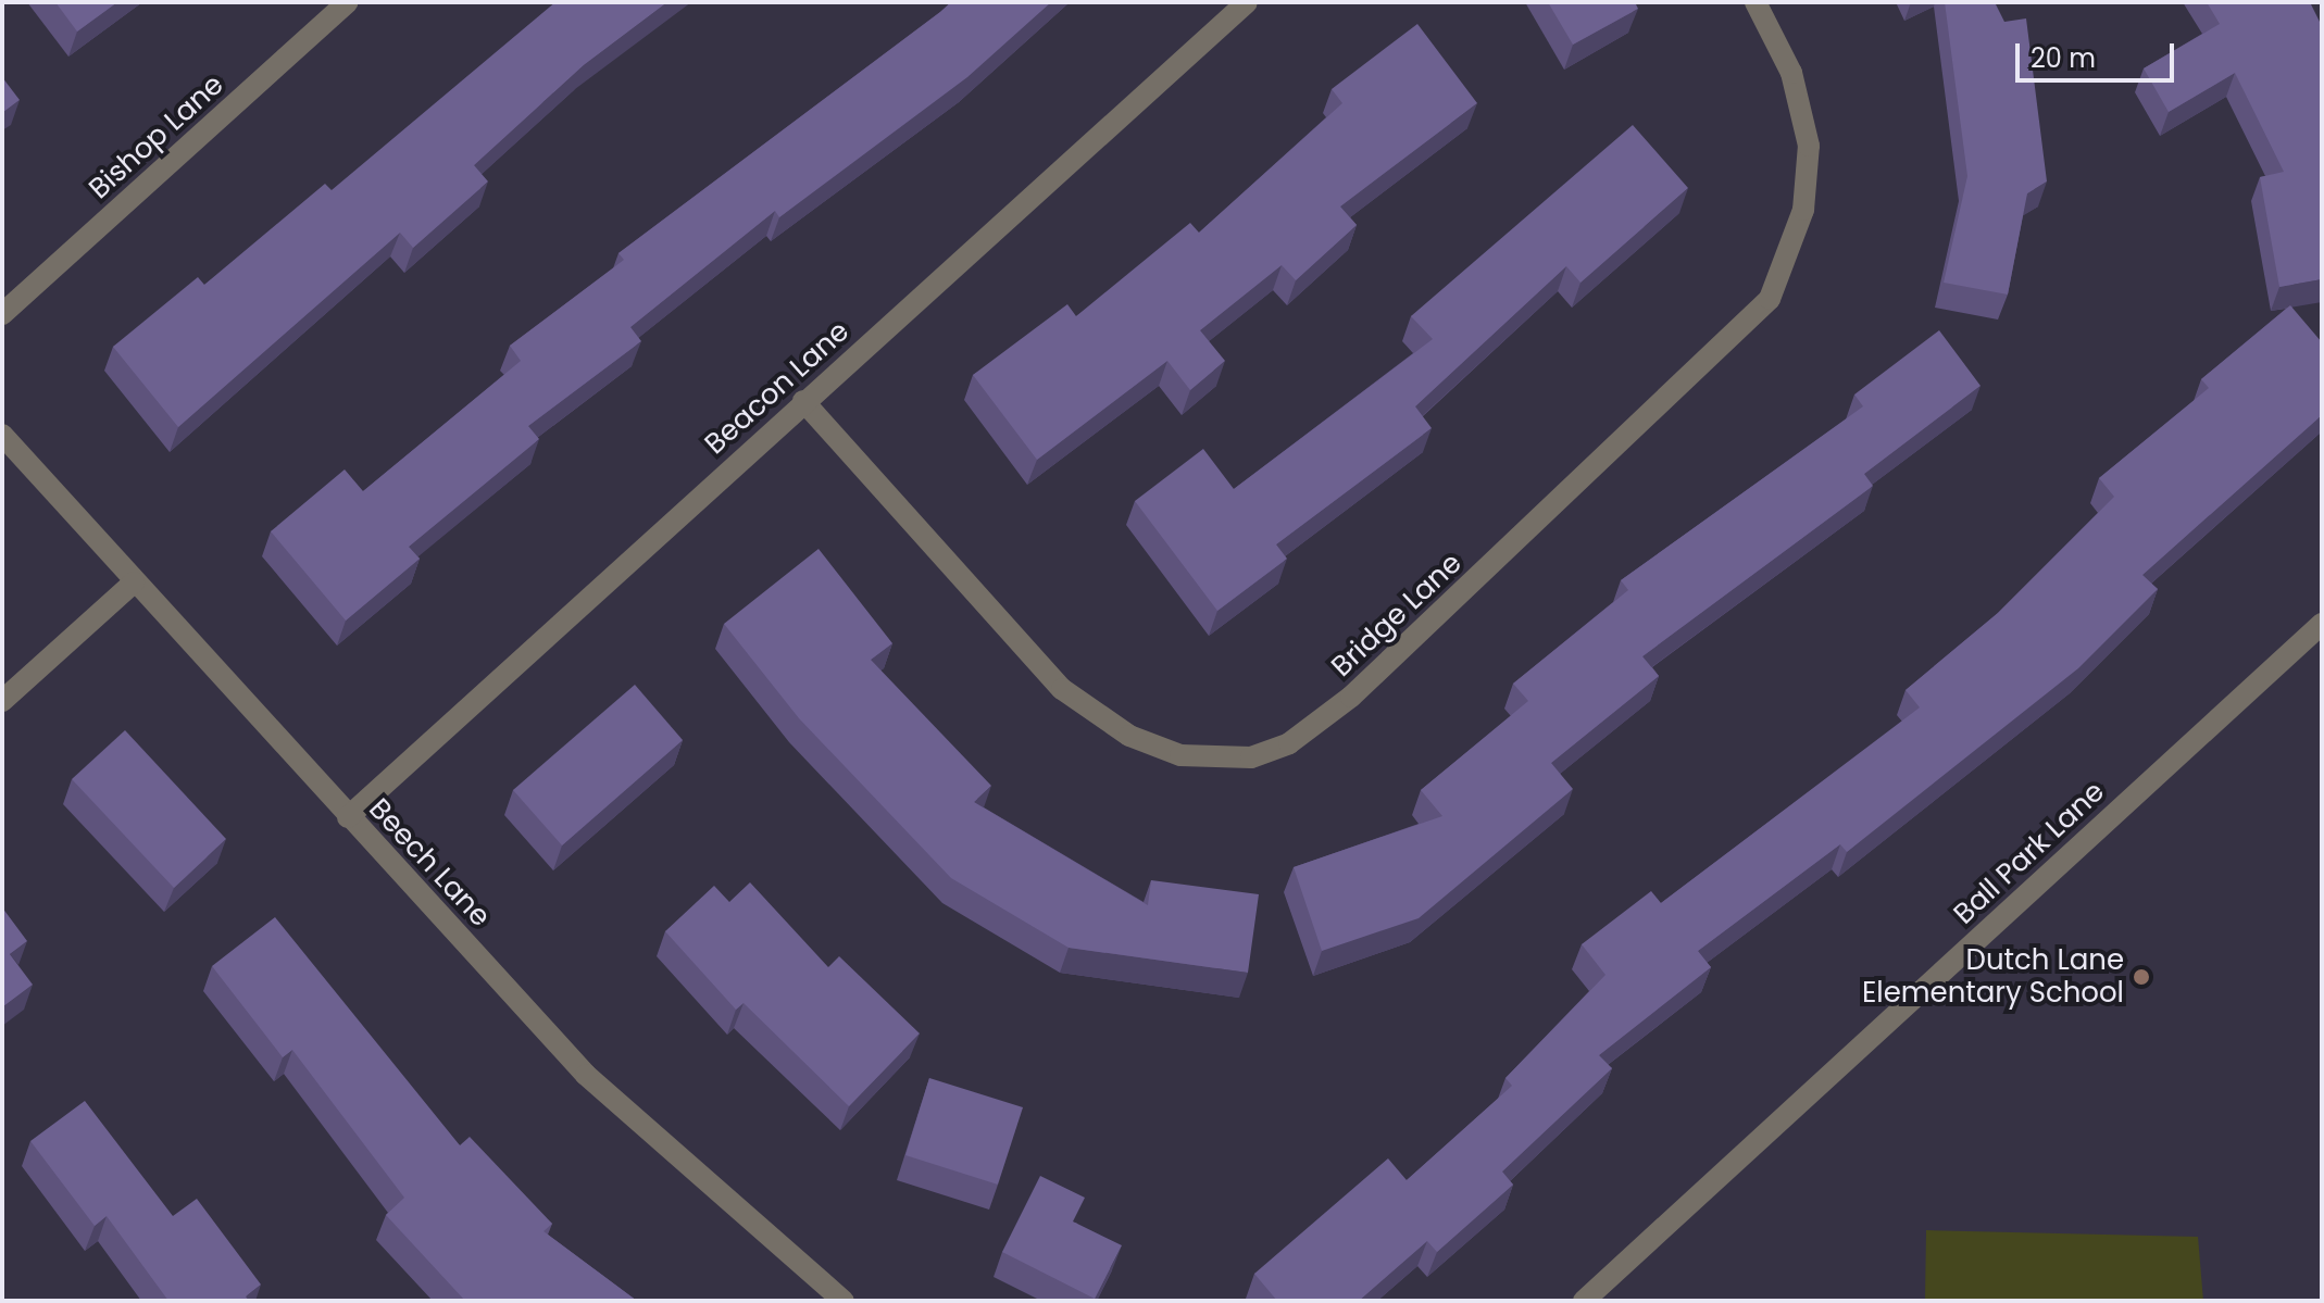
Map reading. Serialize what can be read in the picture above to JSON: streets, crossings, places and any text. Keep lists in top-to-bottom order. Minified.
{"streets":{"street":["Bishop Lane","Beacon Lane","Bridge Lane","Ball Park Lane","Beech Lane"]},"crossings":[["Beacon Lane","Bridge Lane"],["Beacon Lane","Beech Lane"]],"places":["Dutch Lane Elementary School"],"scale_bar":"20 m"}
